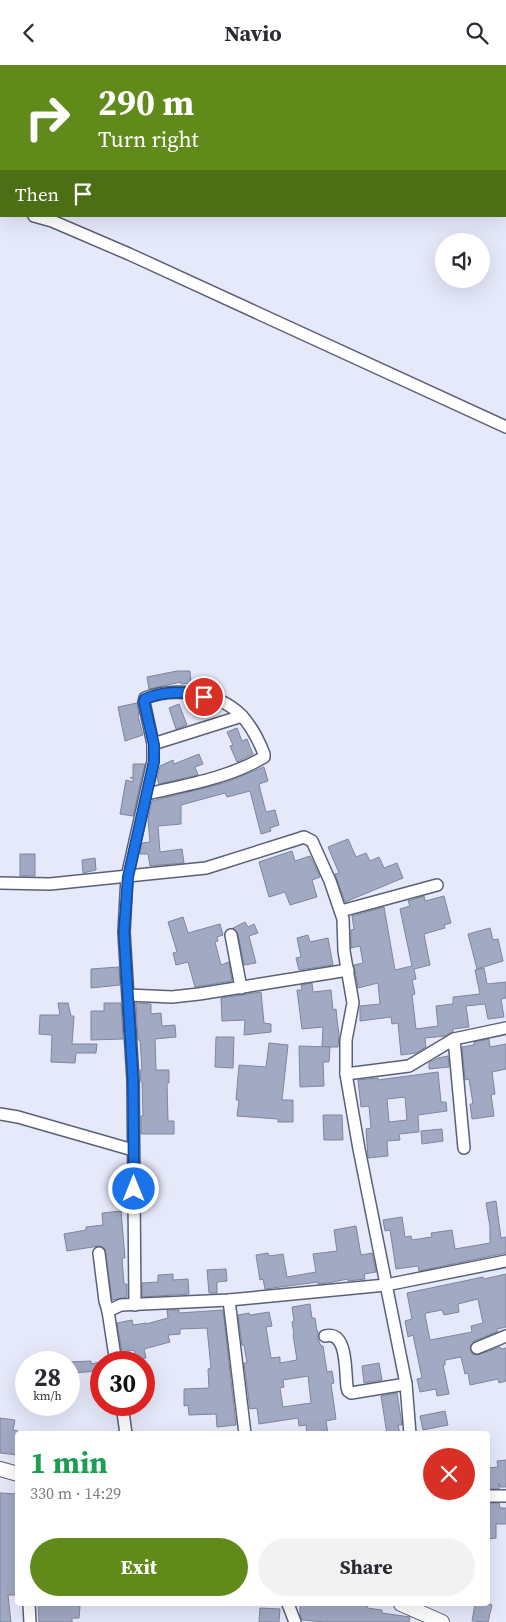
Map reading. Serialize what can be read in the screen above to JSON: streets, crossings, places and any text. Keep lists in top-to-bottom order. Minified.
{"page":{"header":"Navio","turn":["290 m","Turn right"],"then":"Then","speed":"28 km/h","limit":"30","heading":["1 min","330 m · 14:29"],"buttons":["Exit","Share"]}}
